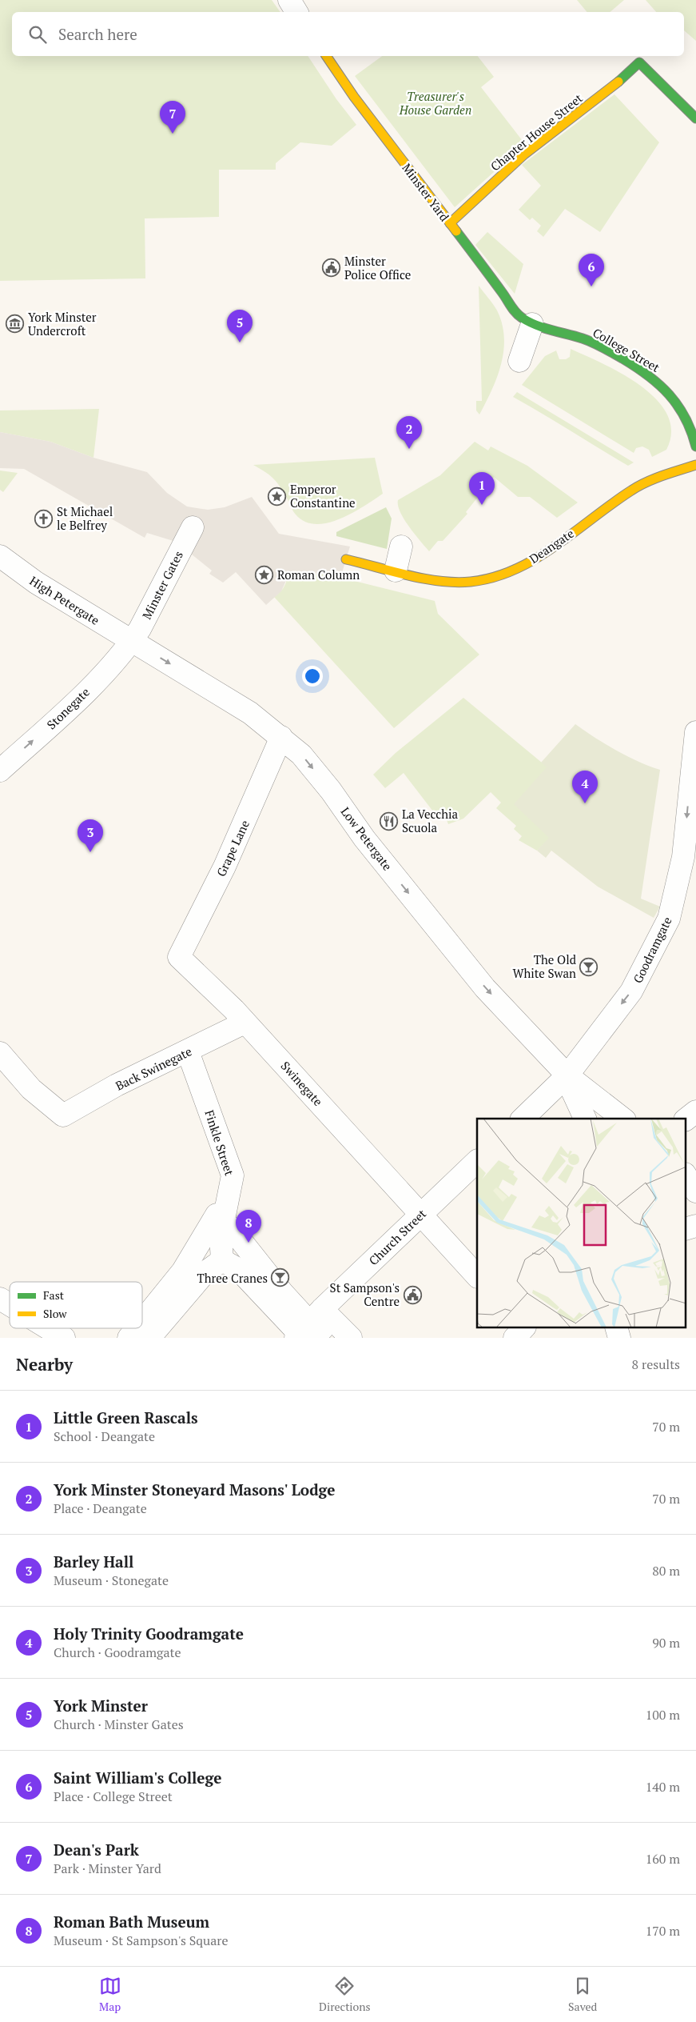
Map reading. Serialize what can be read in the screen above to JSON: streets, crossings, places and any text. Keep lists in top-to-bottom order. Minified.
{"streets":{"street":["Chapter House Street","Minster Yard","College Street","Deangate","Minster Gates","High Petergate","Stonegate","Low Petergate","Grape Lane","Goodramgate","Back Swinegate","Swinegate","Finkle Street","Church Street"]},"crossings":[["Chapter House Street","Minster Yard"],["Minster Yard","College Street"],["Minster Gates","High Petergate"],["Minster Gates","Stonegate"],["Minster Gates","Low Petergate"],["High Petergate","Stonegate"],["High Petergate","Low Petergate"],["Stonegate","Low Petergate"],["Low Petergate","Grape Lane"],["Low Petergate","Goodramgate"],["Grape Lane","Swinegate"],["Back Swinegate","Swinegate"],["Back Swinegate","Finkle Street"],["Swinegate","Church Street"]],"one_way":["Stonegate","Low Petergate","Goodramgate"],"parks":["Treasurer's House Garden"],"places":{"public building":["Minster Police Office","St Sampson's Centre"],"museum":["York Minster Undercroft"],"place":["Emperor Constantine","Roman Column"],"church":["St Michael le Belfrey"],"restaurant":["La Vecchia Scuola"],"bar":["The Old White Swan","Three Cranes"]},"legend":["Fast","Slow"],"page":{"search":"Search here","pins":["7","6","5","2","1","4","3","8"],"heading":["Nearby","8 results"],"list":[{"mark":"1","name":"Little Green Rascals","note":"School · Deangate","value":"70 m"},{"mark":"2","name":"York Minster Stoneyard Masons' Lodge","note":"Place · Deangate","value":"70 m"},{"mark":"3","name":"Barley Hall","note":"Museum · Stonegate","value":"80 m"},{"mark":"4","name":"Holy Trinity Goodramgate","note":"Church · Goodramgate","value":"90 m"},{"mark":"5","name":"York Minster","note":"Church · Minster Gates","value":"100 m"},{"mark":"6","name":"Saint William's College","note":"Place · College Street","value":"140 m"},{"mark":"7","name":"Dean's Park","note":"Park · Minster Yard","value":"160 m"},{"mark":"8","name":"Roman Bath Museum","note":"Museum · St Sampson's Square","value":"170 m"}],"nav":["Map","Directions","Saved"]}}
